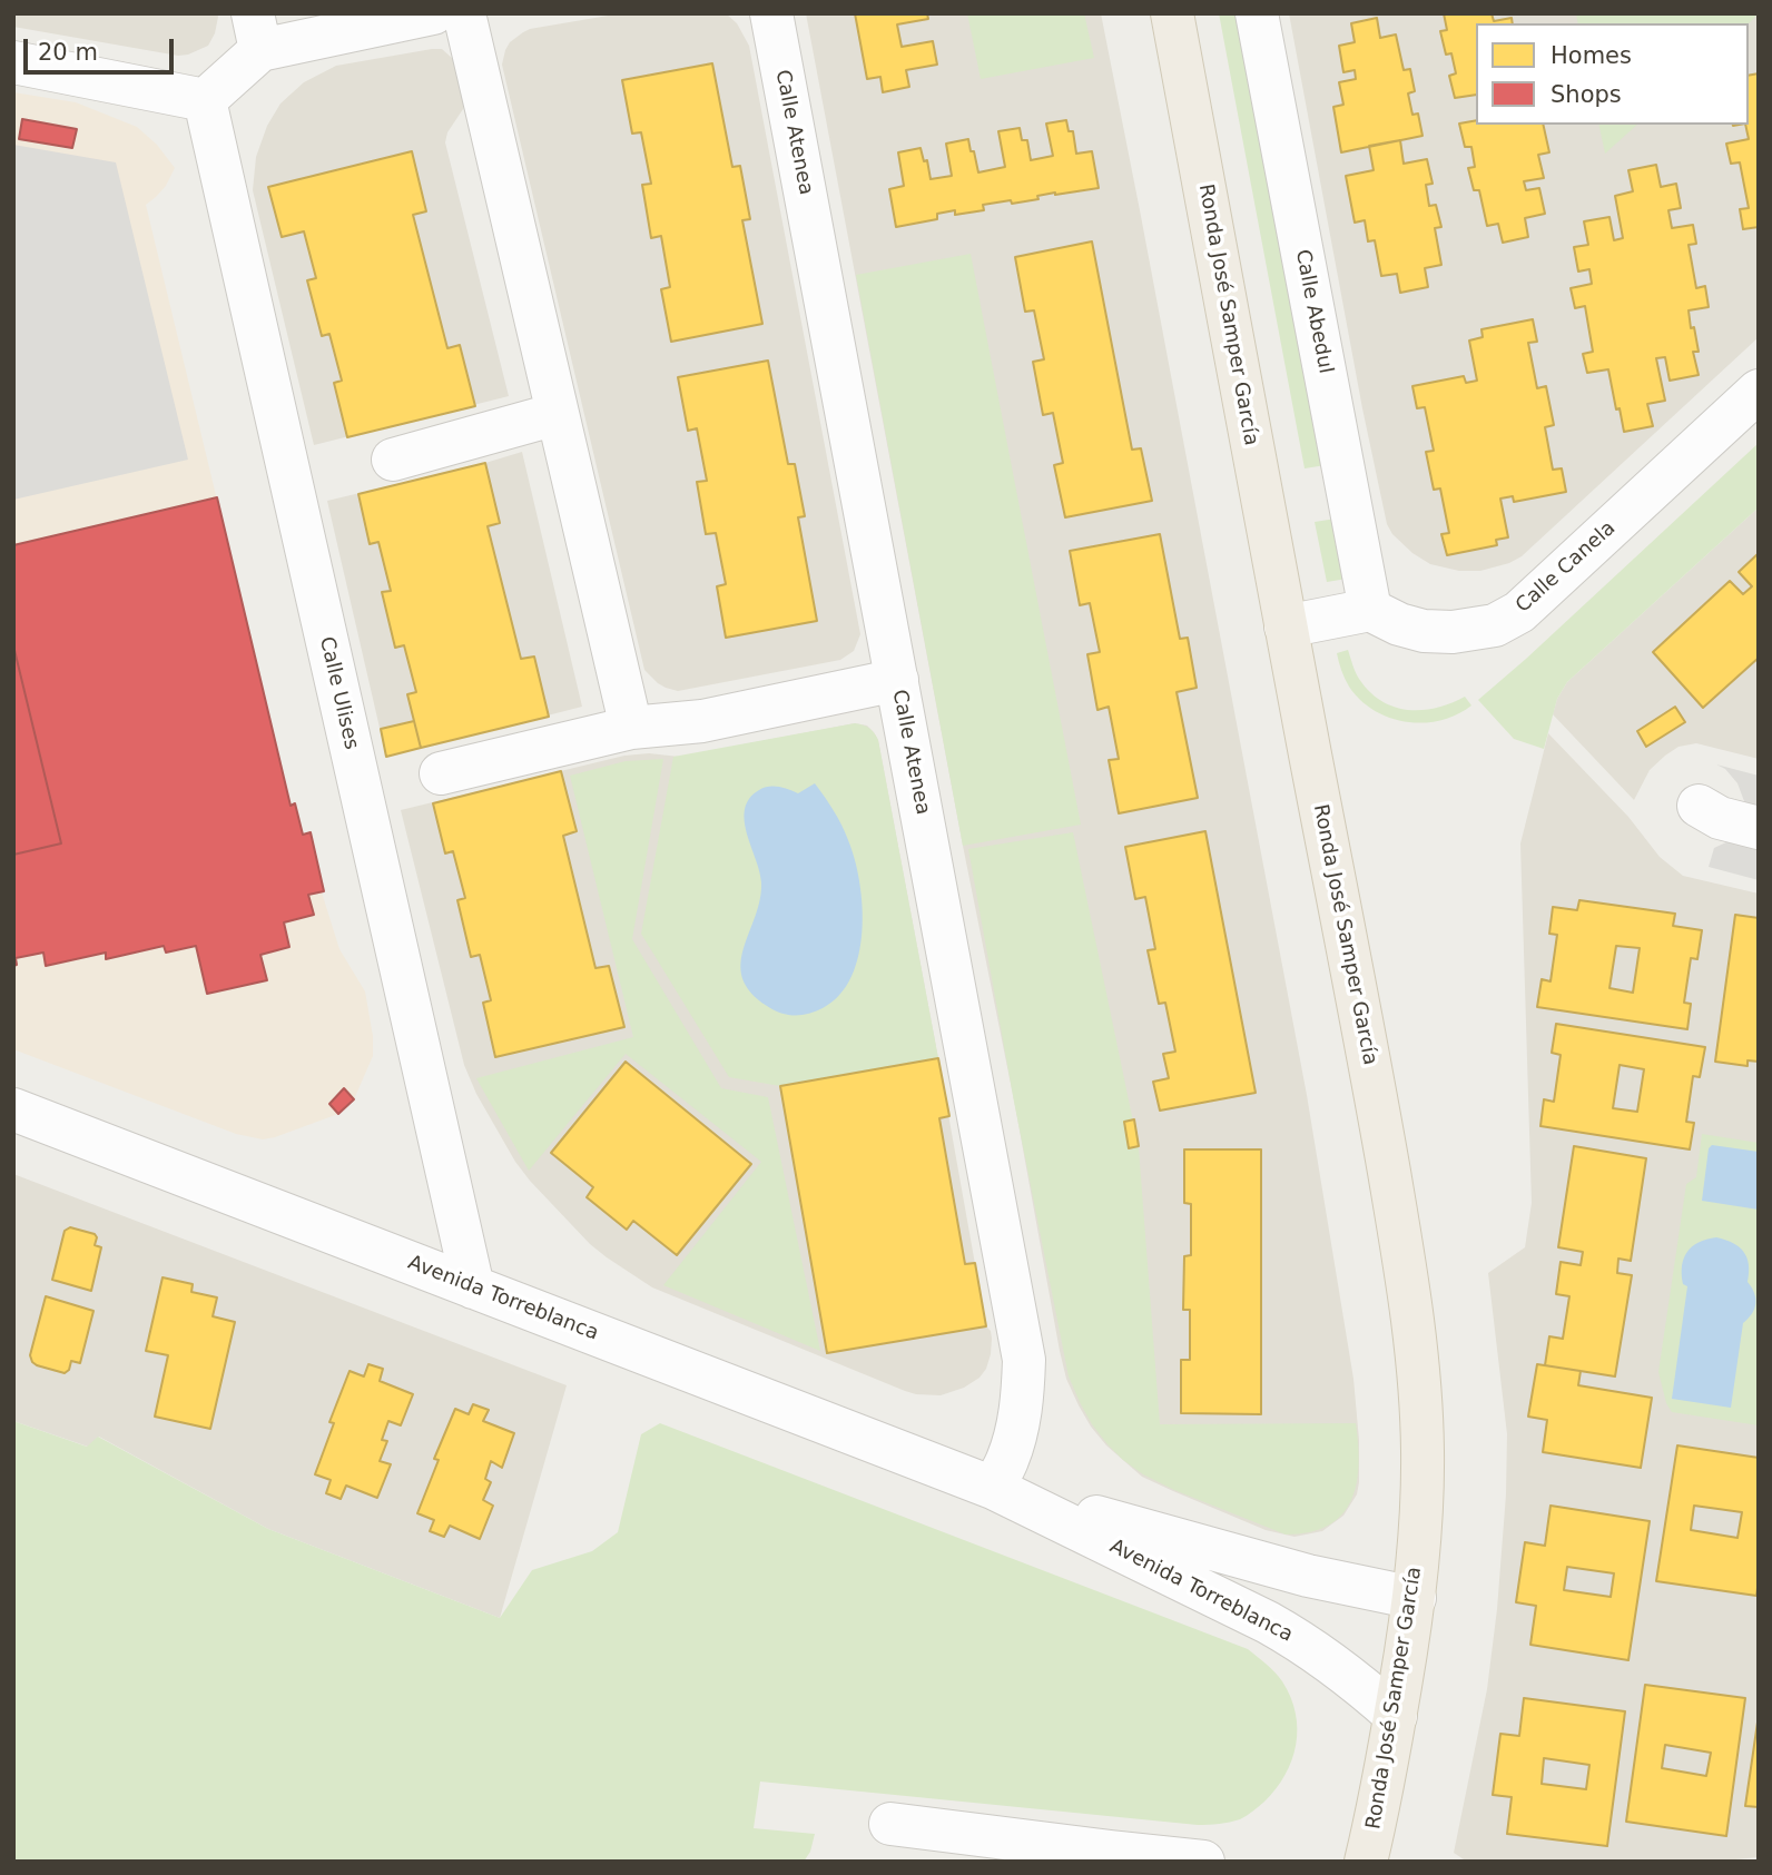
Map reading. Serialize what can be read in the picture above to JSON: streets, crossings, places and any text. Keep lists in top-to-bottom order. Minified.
{"streets":{"main road":["Ronda José Samper García"],"street":["Calle Atenea","Calle Abedul","Calle Canela","Calle Ulises","Avenida Torreblanca"]},"crossings":[["Calle Atenea","Avenida Torreblanca"],["Calle Abedul","Calle Canela"],["Ronda José Samper García","Avenida Torreblanca"],["Calle Ulises","Avenida Torreblanca"]],"legend":["Homes","Shops"],"scale_bar":"20 m"}
